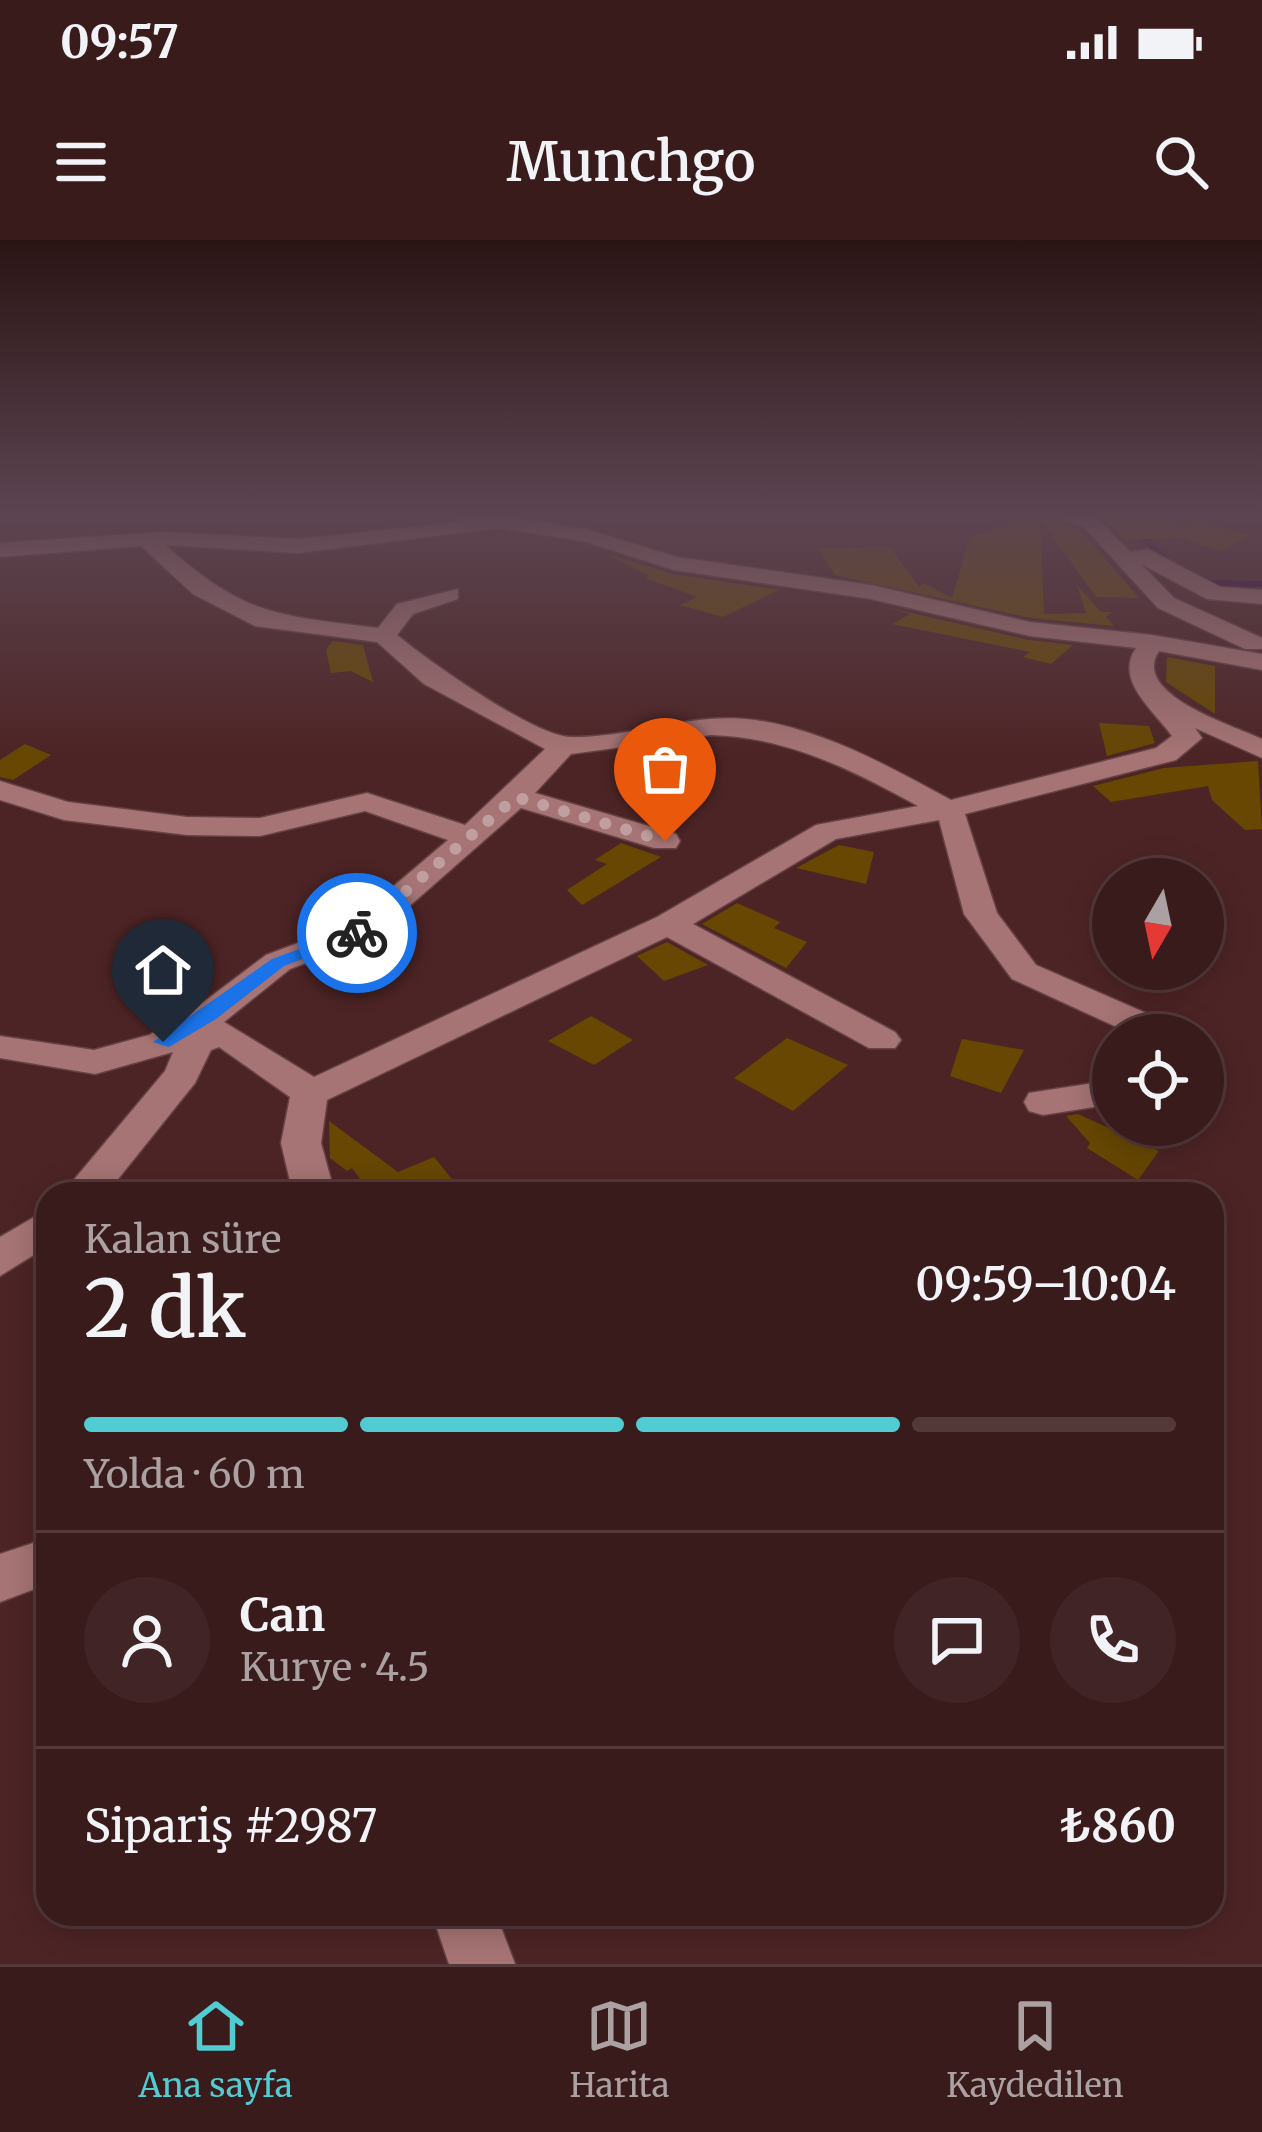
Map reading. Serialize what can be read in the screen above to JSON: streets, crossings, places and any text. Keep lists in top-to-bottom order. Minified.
{"north":"bottom","page":{"status":"09:57","header":"Munchgo","heading":["2 dk","Kalan süre","09:59–10:04"],"panel":["Can","Kurye · 4.5","Sipariş #2987","₺860"],"bar":"Yolda · 60 m","tabs":["Ana sayfa","Harita","Kaydedilen"]}}
